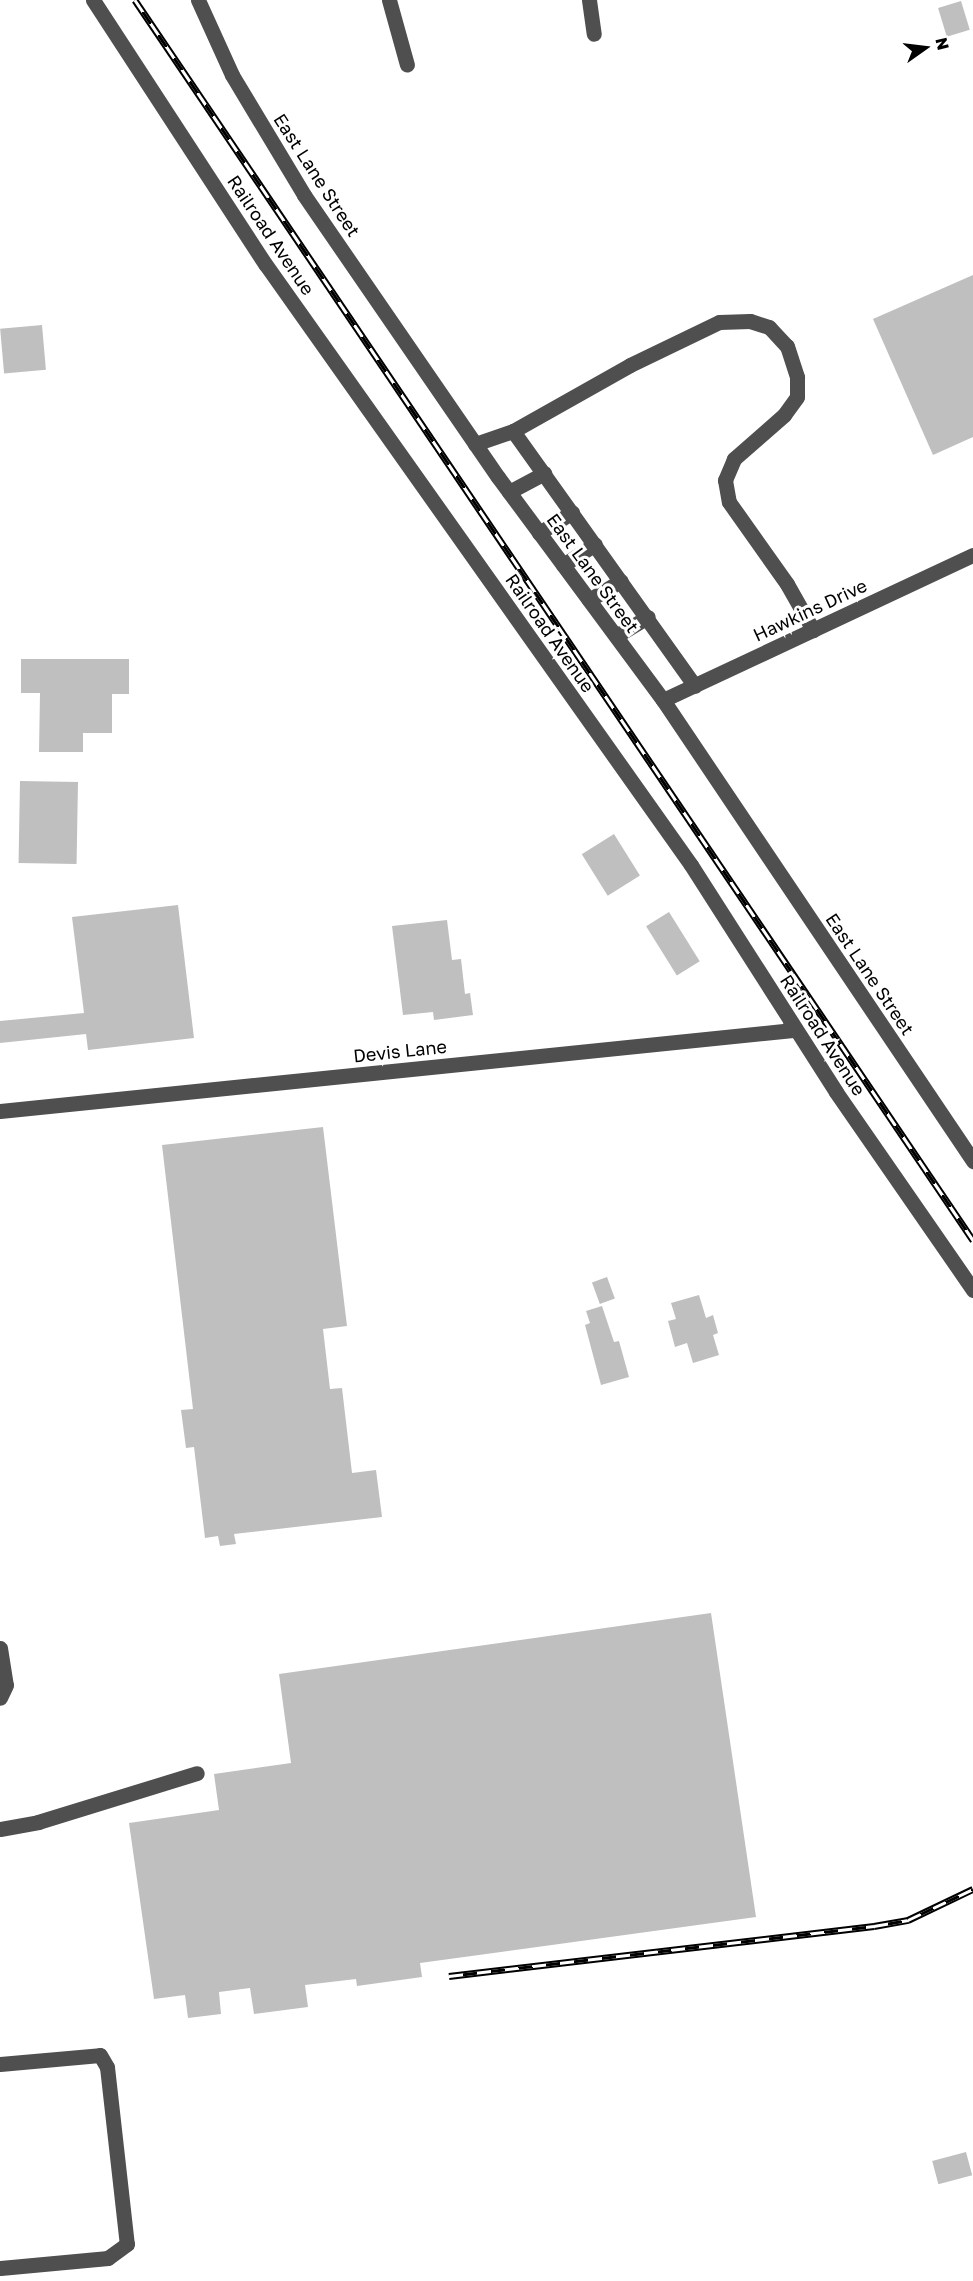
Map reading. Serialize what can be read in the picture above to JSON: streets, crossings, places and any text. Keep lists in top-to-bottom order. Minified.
{"streets":{"street":["East Lane Street","Railroad Avenue","Hawkins Drive","Devis Lane"]},"crossings":[["East Lane Street","Hawkins Drive"],["Railroad Avenue","Devis Lane"]],"north":"right"}
